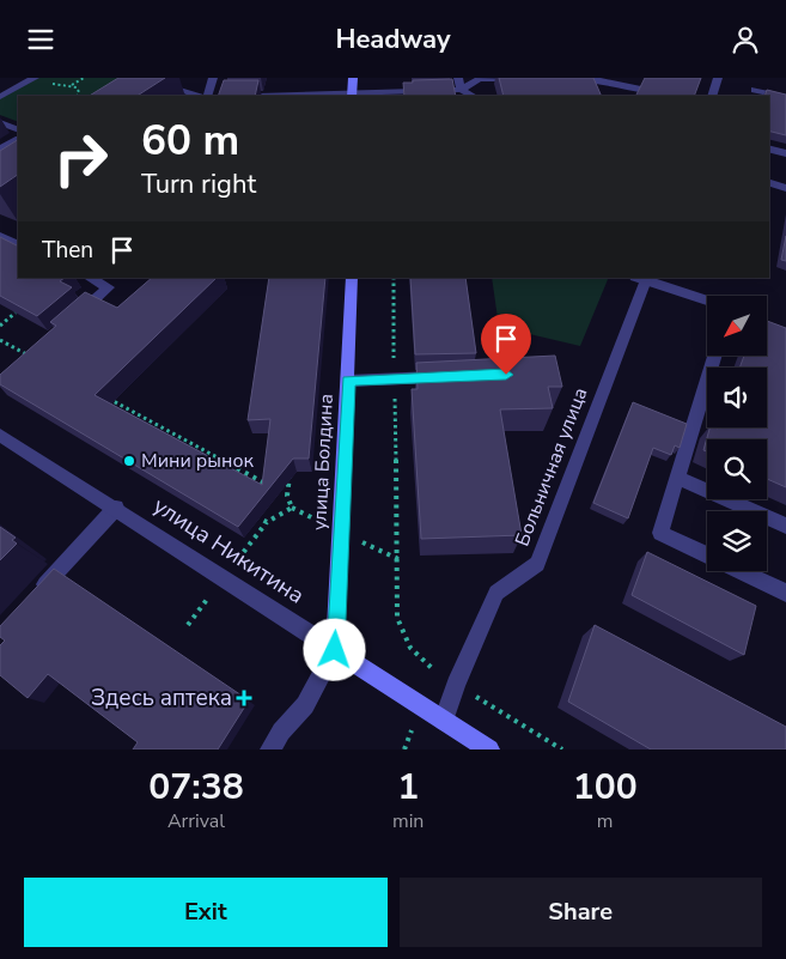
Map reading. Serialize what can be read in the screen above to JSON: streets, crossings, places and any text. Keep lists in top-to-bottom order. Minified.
{"streets":{"main road":["улица Болдина","улица Никитина"],"street":["Больничная улица"]},"crossings":[["улица Болдина","улица Никитина"],["Больничная улица","улица Никитина"]],"places":{"other":["Мини рынок"],"health":["Здесь аптека"]},"north":"bottom left","page":{"header":"Headway","turn":["60 m","Turn right"],"then":"Then","eta":["07:38","Arrival","1","min","100","m"],"buttons":["Exit","Share"]}}
